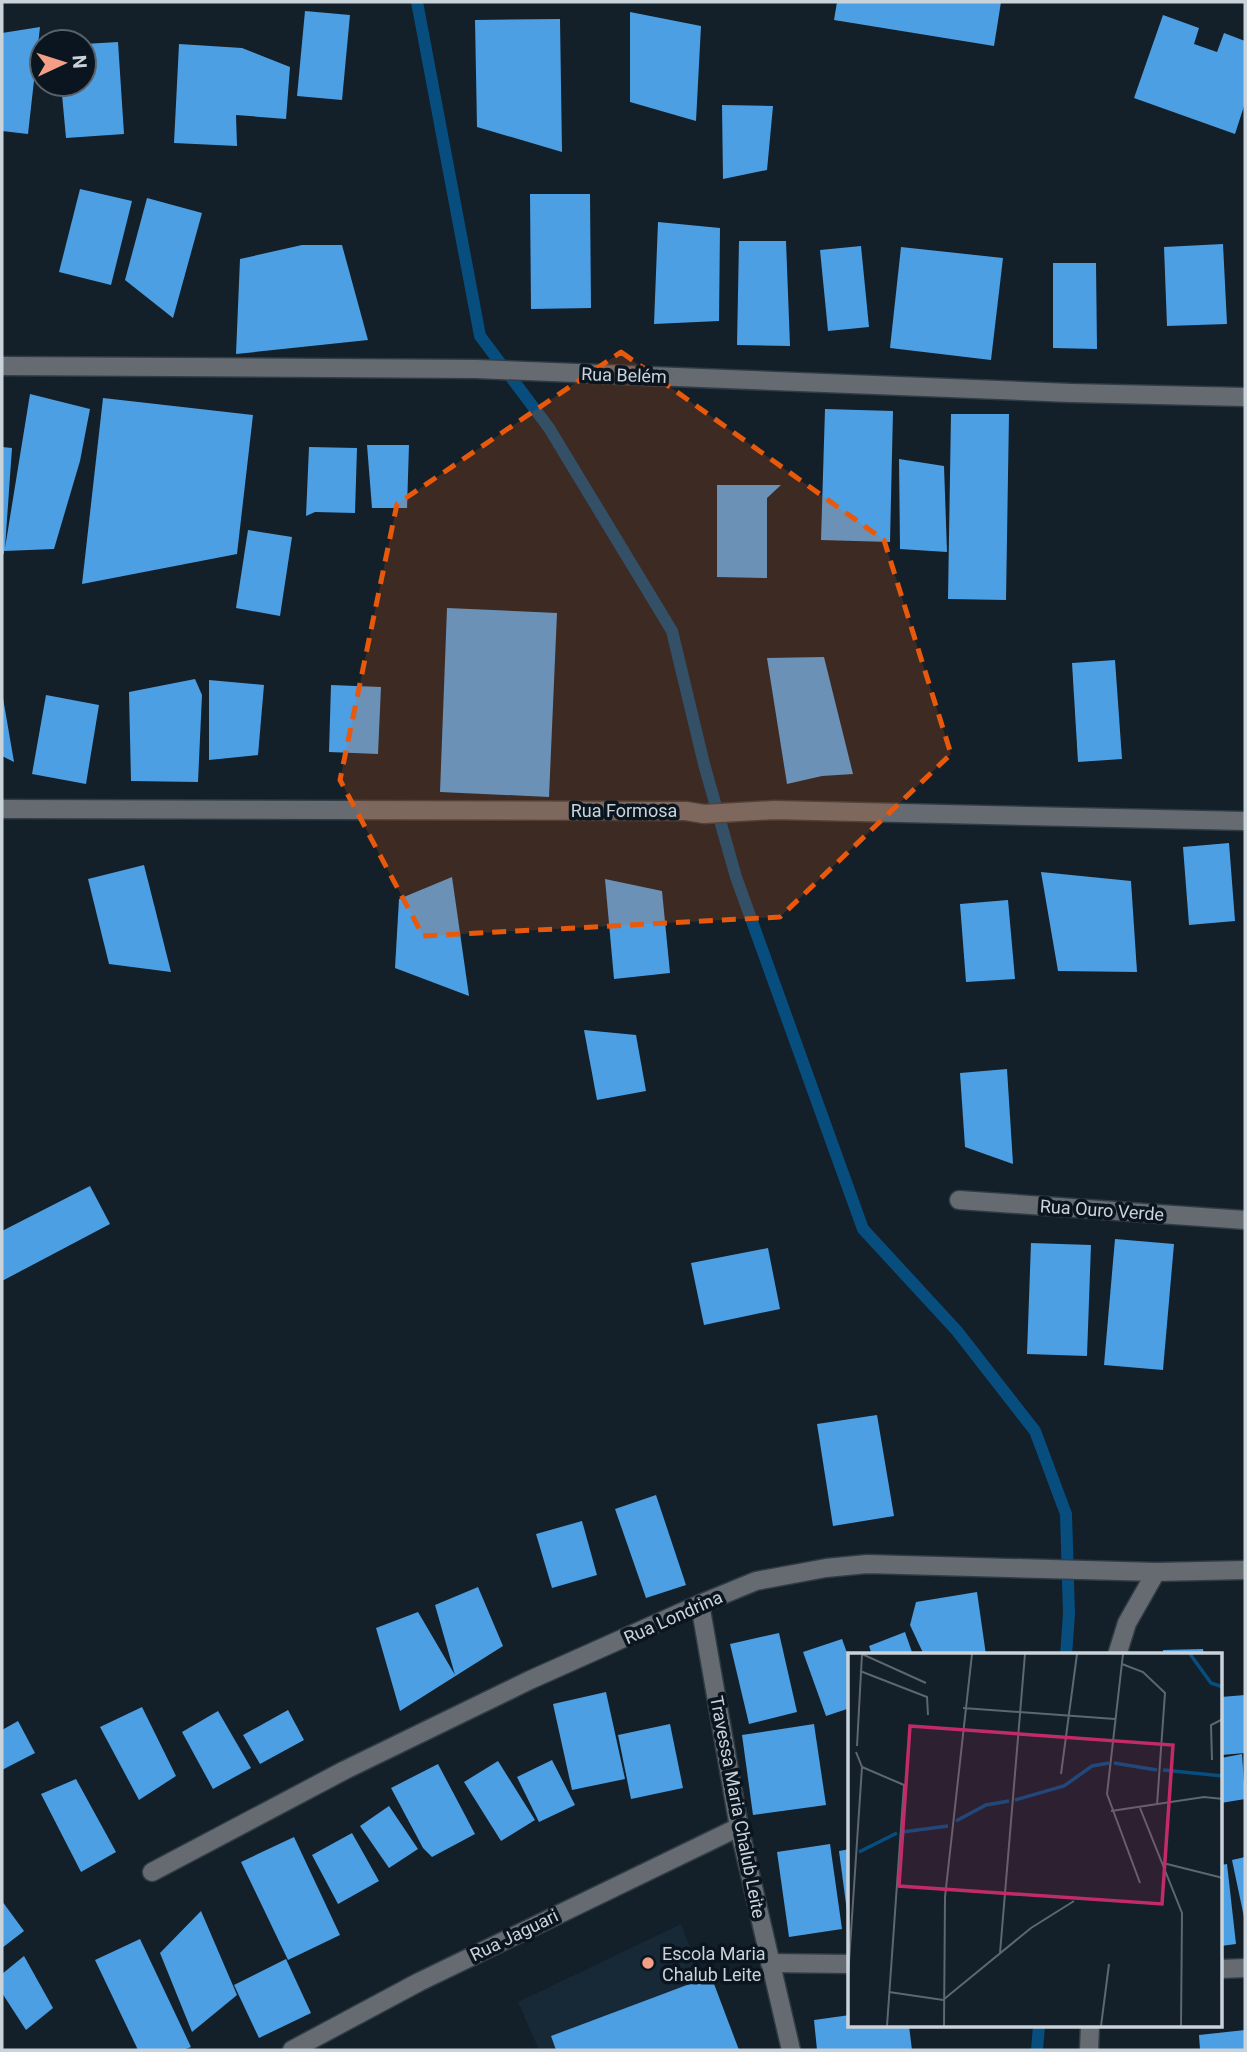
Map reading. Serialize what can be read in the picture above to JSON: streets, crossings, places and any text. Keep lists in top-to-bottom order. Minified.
{"streets":{"street":["Rua Belém","Rua Formosa","Rua Ouro Verde","Rua Londrina","Travessa Maria Chalub Leite","Rua Jaguari"]},"crossings":[["Rua Londrina","Travessa Maria Chalub Leite"],["Travessa Maria Chalub Leite","Rua Jaguari"]],"places":["Escola Maria Chalub Leite"],"north":"right"}
